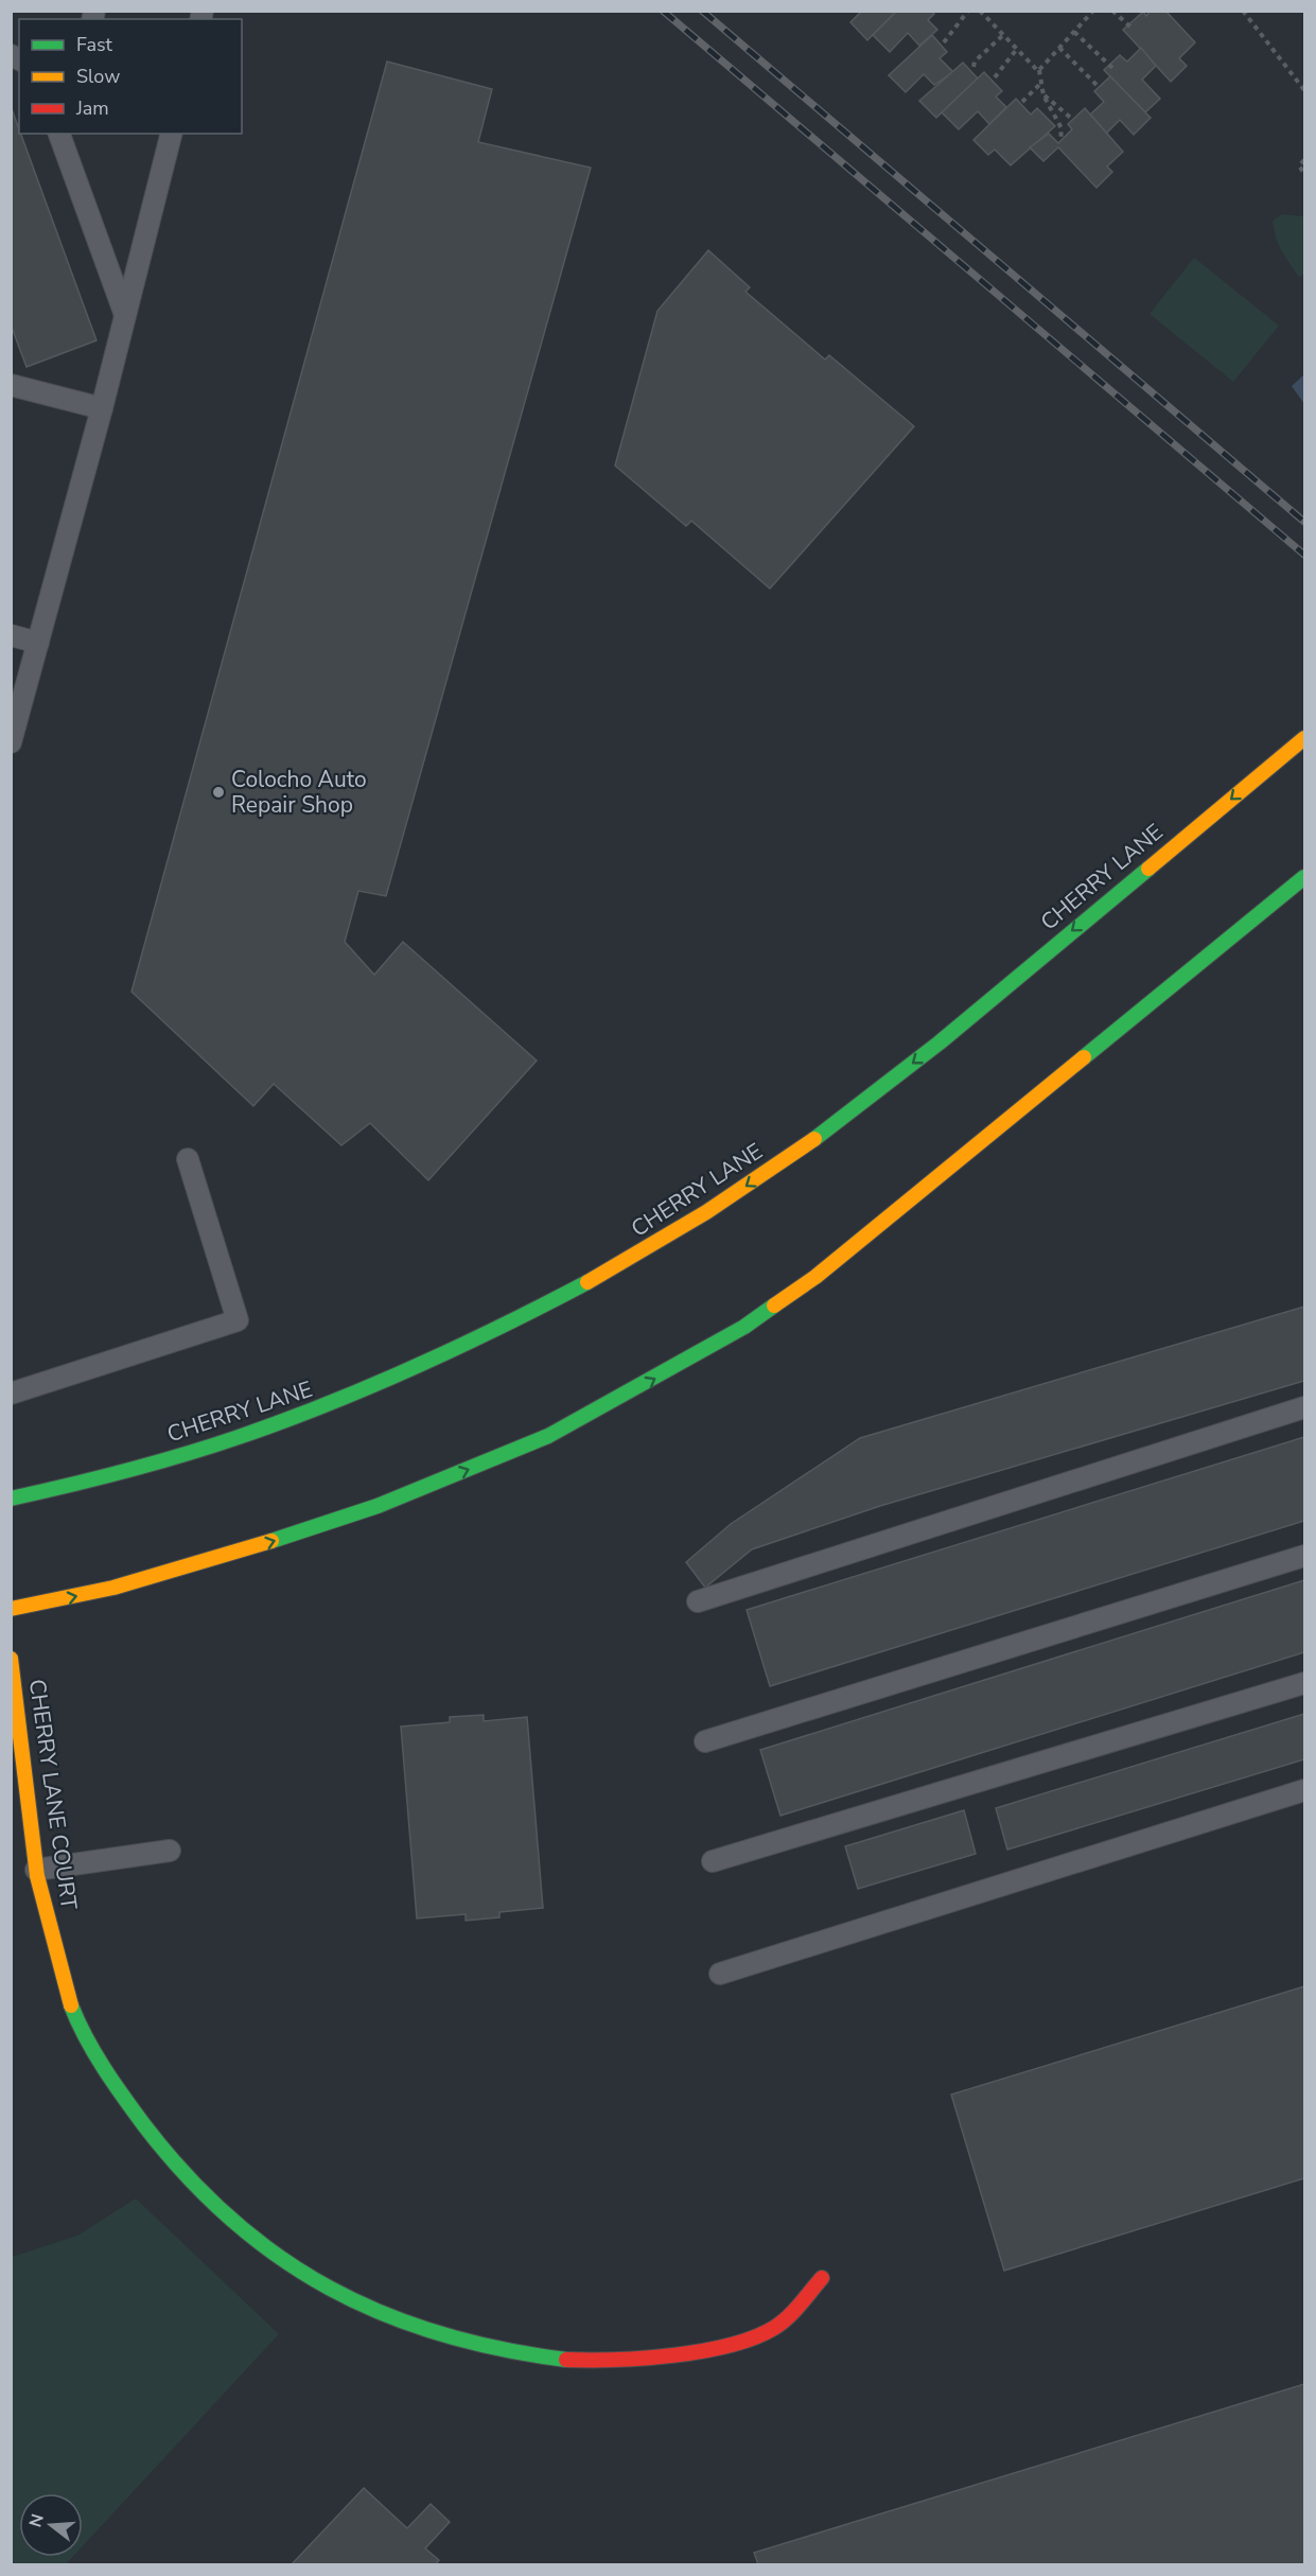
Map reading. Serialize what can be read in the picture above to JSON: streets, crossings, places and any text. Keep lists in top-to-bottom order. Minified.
{"streets":{"main road":["CHERRY LANE","CHERRY LANE COURT"]},"places":["Colocho Auto Repair Shop"],"legend":["Fast","Slow","Jam"],"north":"left"}
